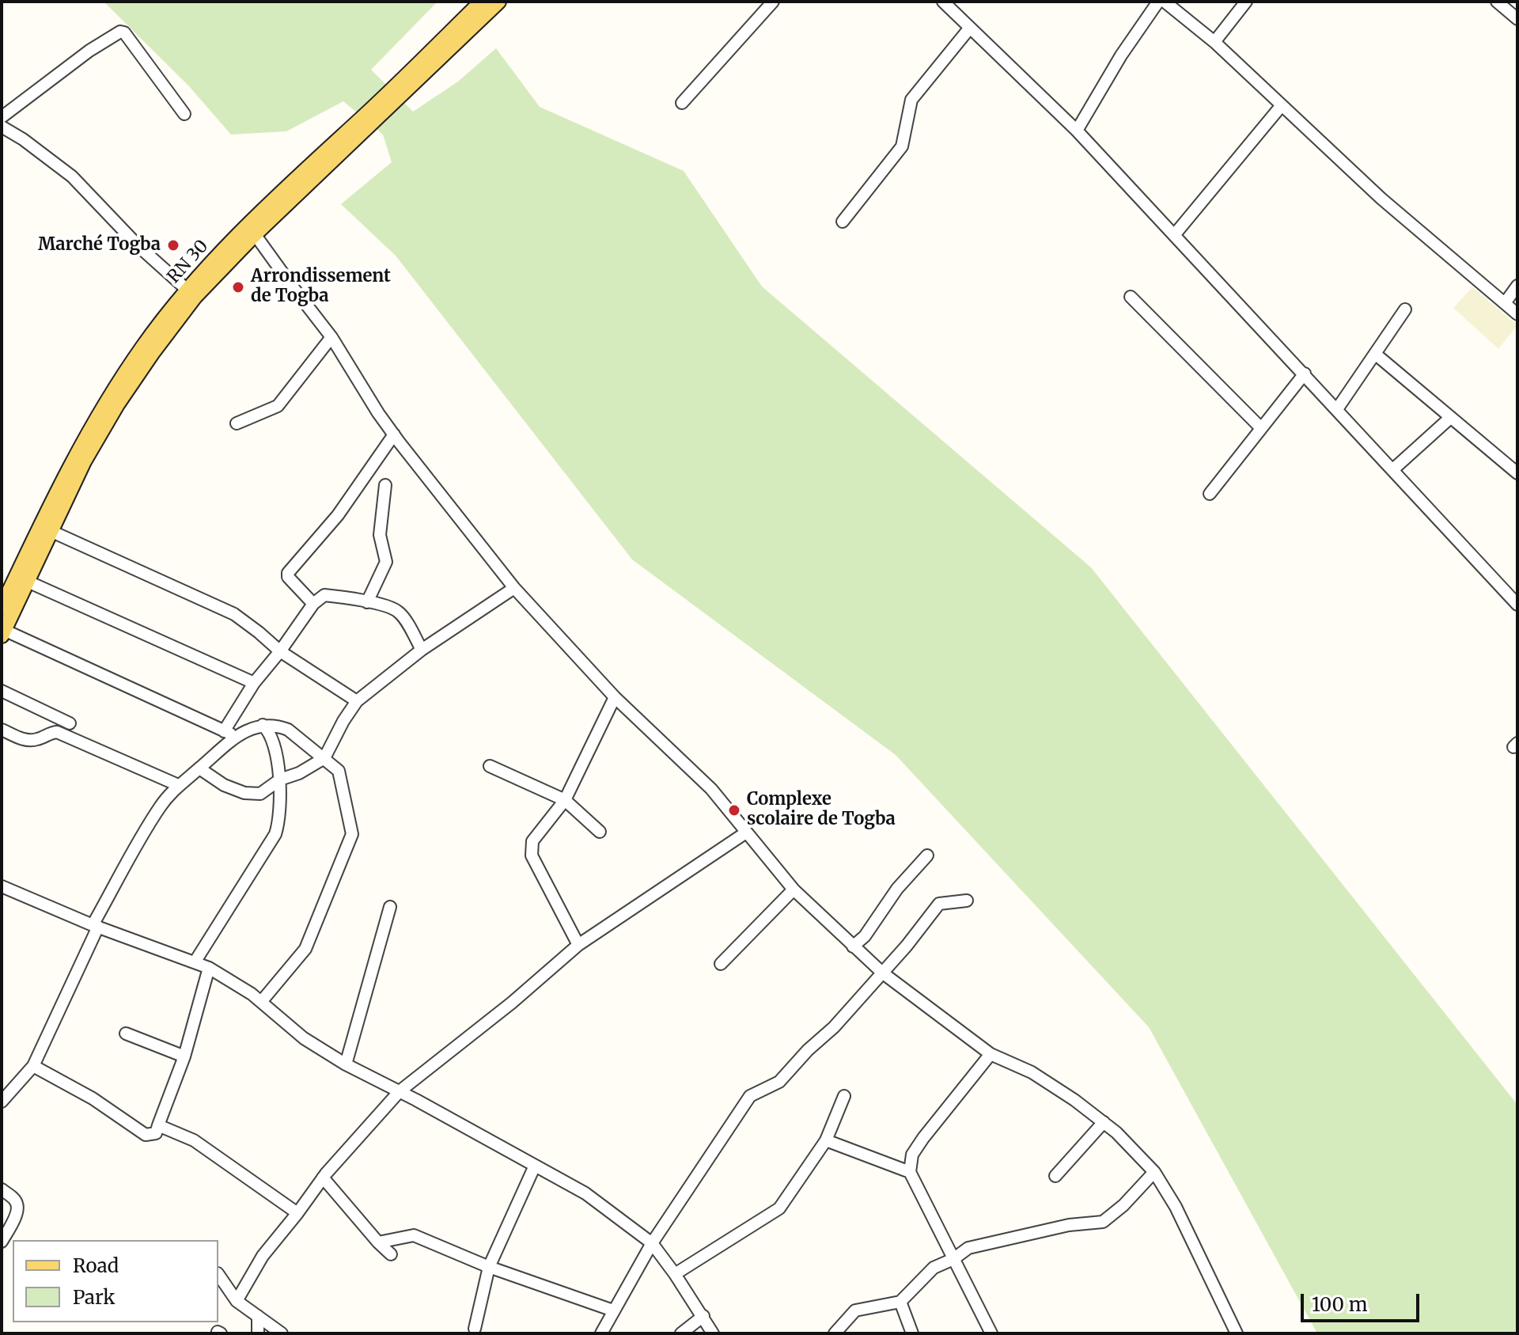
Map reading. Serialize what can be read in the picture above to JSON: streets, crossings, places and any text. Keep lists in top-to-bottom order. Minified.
{"streets":{"main road":["RN 30"]},"places":["Marché Togba","Arrondissement de Togba","Complexe scolaire de Togba"],"legend":["Road","Park"],"scale_bar":"100 m"}
